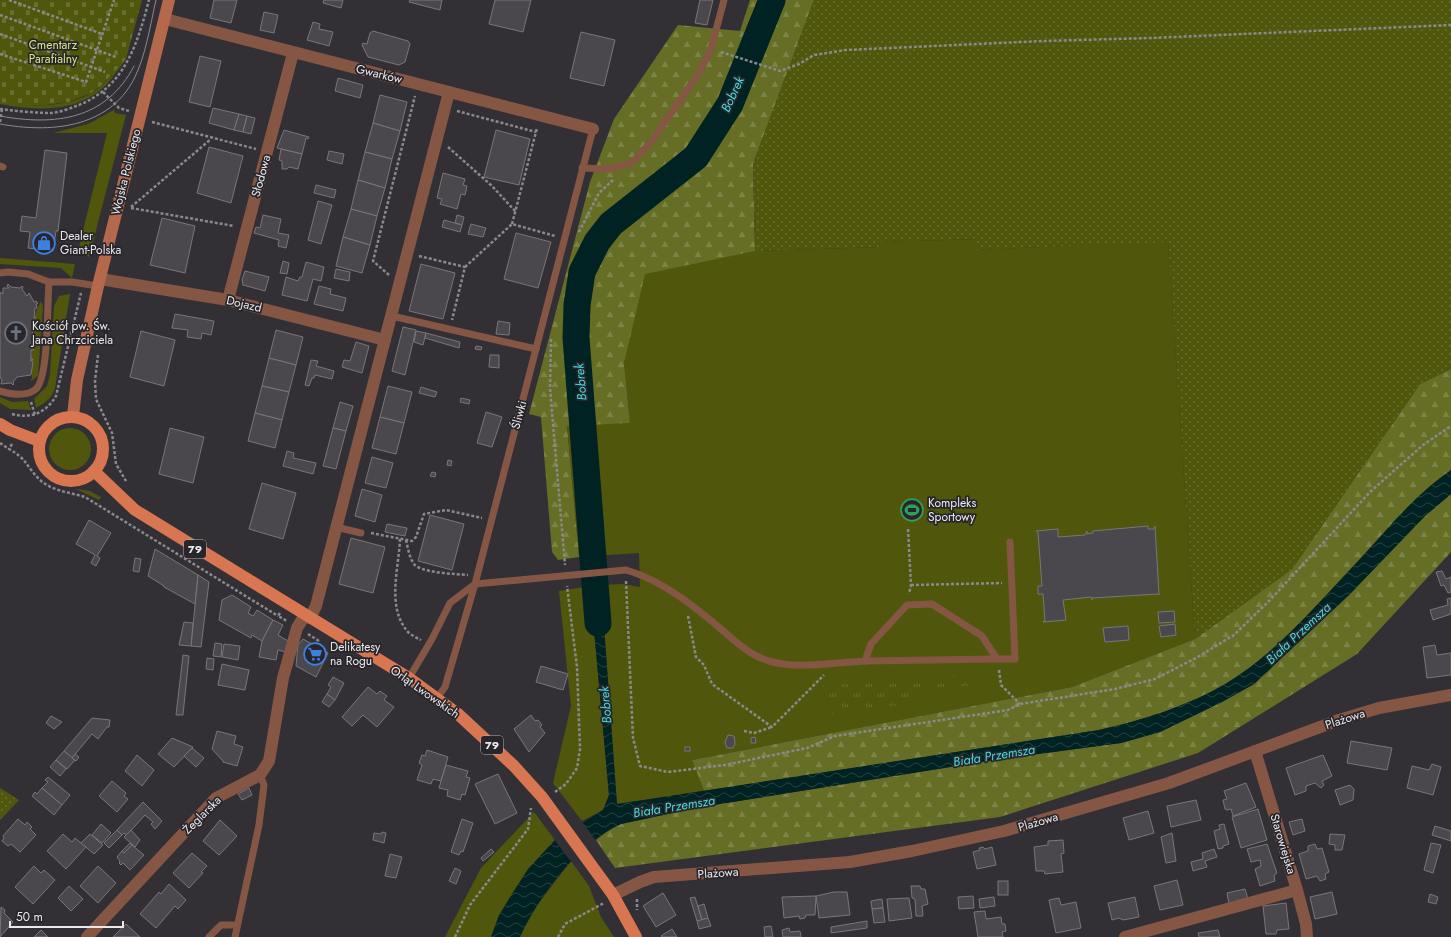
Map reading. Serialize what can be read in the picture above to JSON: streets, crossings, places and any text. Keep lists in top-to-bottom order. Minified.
{"streets":{"main road":["Wojska Polskiego","79","Orląt Lwowskich"],"street":["Gwarków","Słodowa","Dojazd","Plażowa","Żeglarska","Starowiejska"],"lane":["Śliwki"]},"crossings":[["Gwarków","Wojska Polskiego"],["Gwarków","Słodowa"],["Gwarków","Śliwki"],["Wojska Polskiego","Dojazd"],["Wojska Polskiego","Orląt Lwowskich"],["Słodowa","Dojazd"],["Śliwki","Orląt Lwowskich"],["Orląt Lwowskich","Plażowa"],["Plażowa","Starowiejska"]],"water":["Bobrek","Biała Przemsza"],"parks":["Cmentarz Parafialny"],"places":{"shop":["Dealer Giant-Polska"],"church":["Kościół pw. Św. Jana Chrzciciela"],"sports":["Kompleks Sportowy"],"supermarket":["Delikatesy na Rogu"]},"scale_bar":"50 m"}
